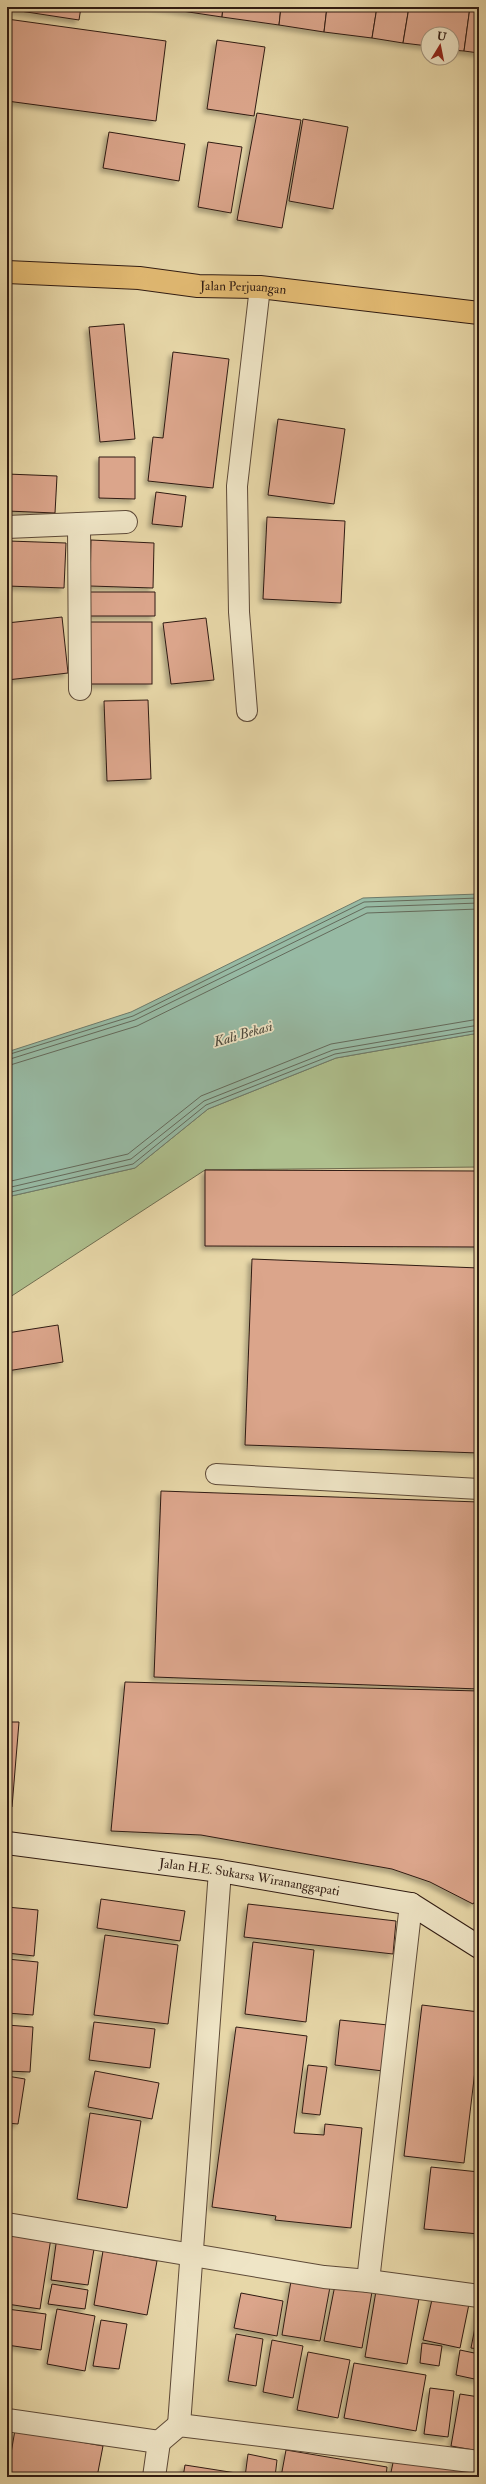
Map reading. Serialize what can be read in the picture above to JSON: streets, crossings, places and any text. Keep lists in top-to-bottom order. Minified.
{"streets":{"main road":["Jalan Perjuangan"],"street":["Jalan H.E. Sukarsa Wirananggapati"]},"water":["Kali Bekasi"],"north":"top"}
